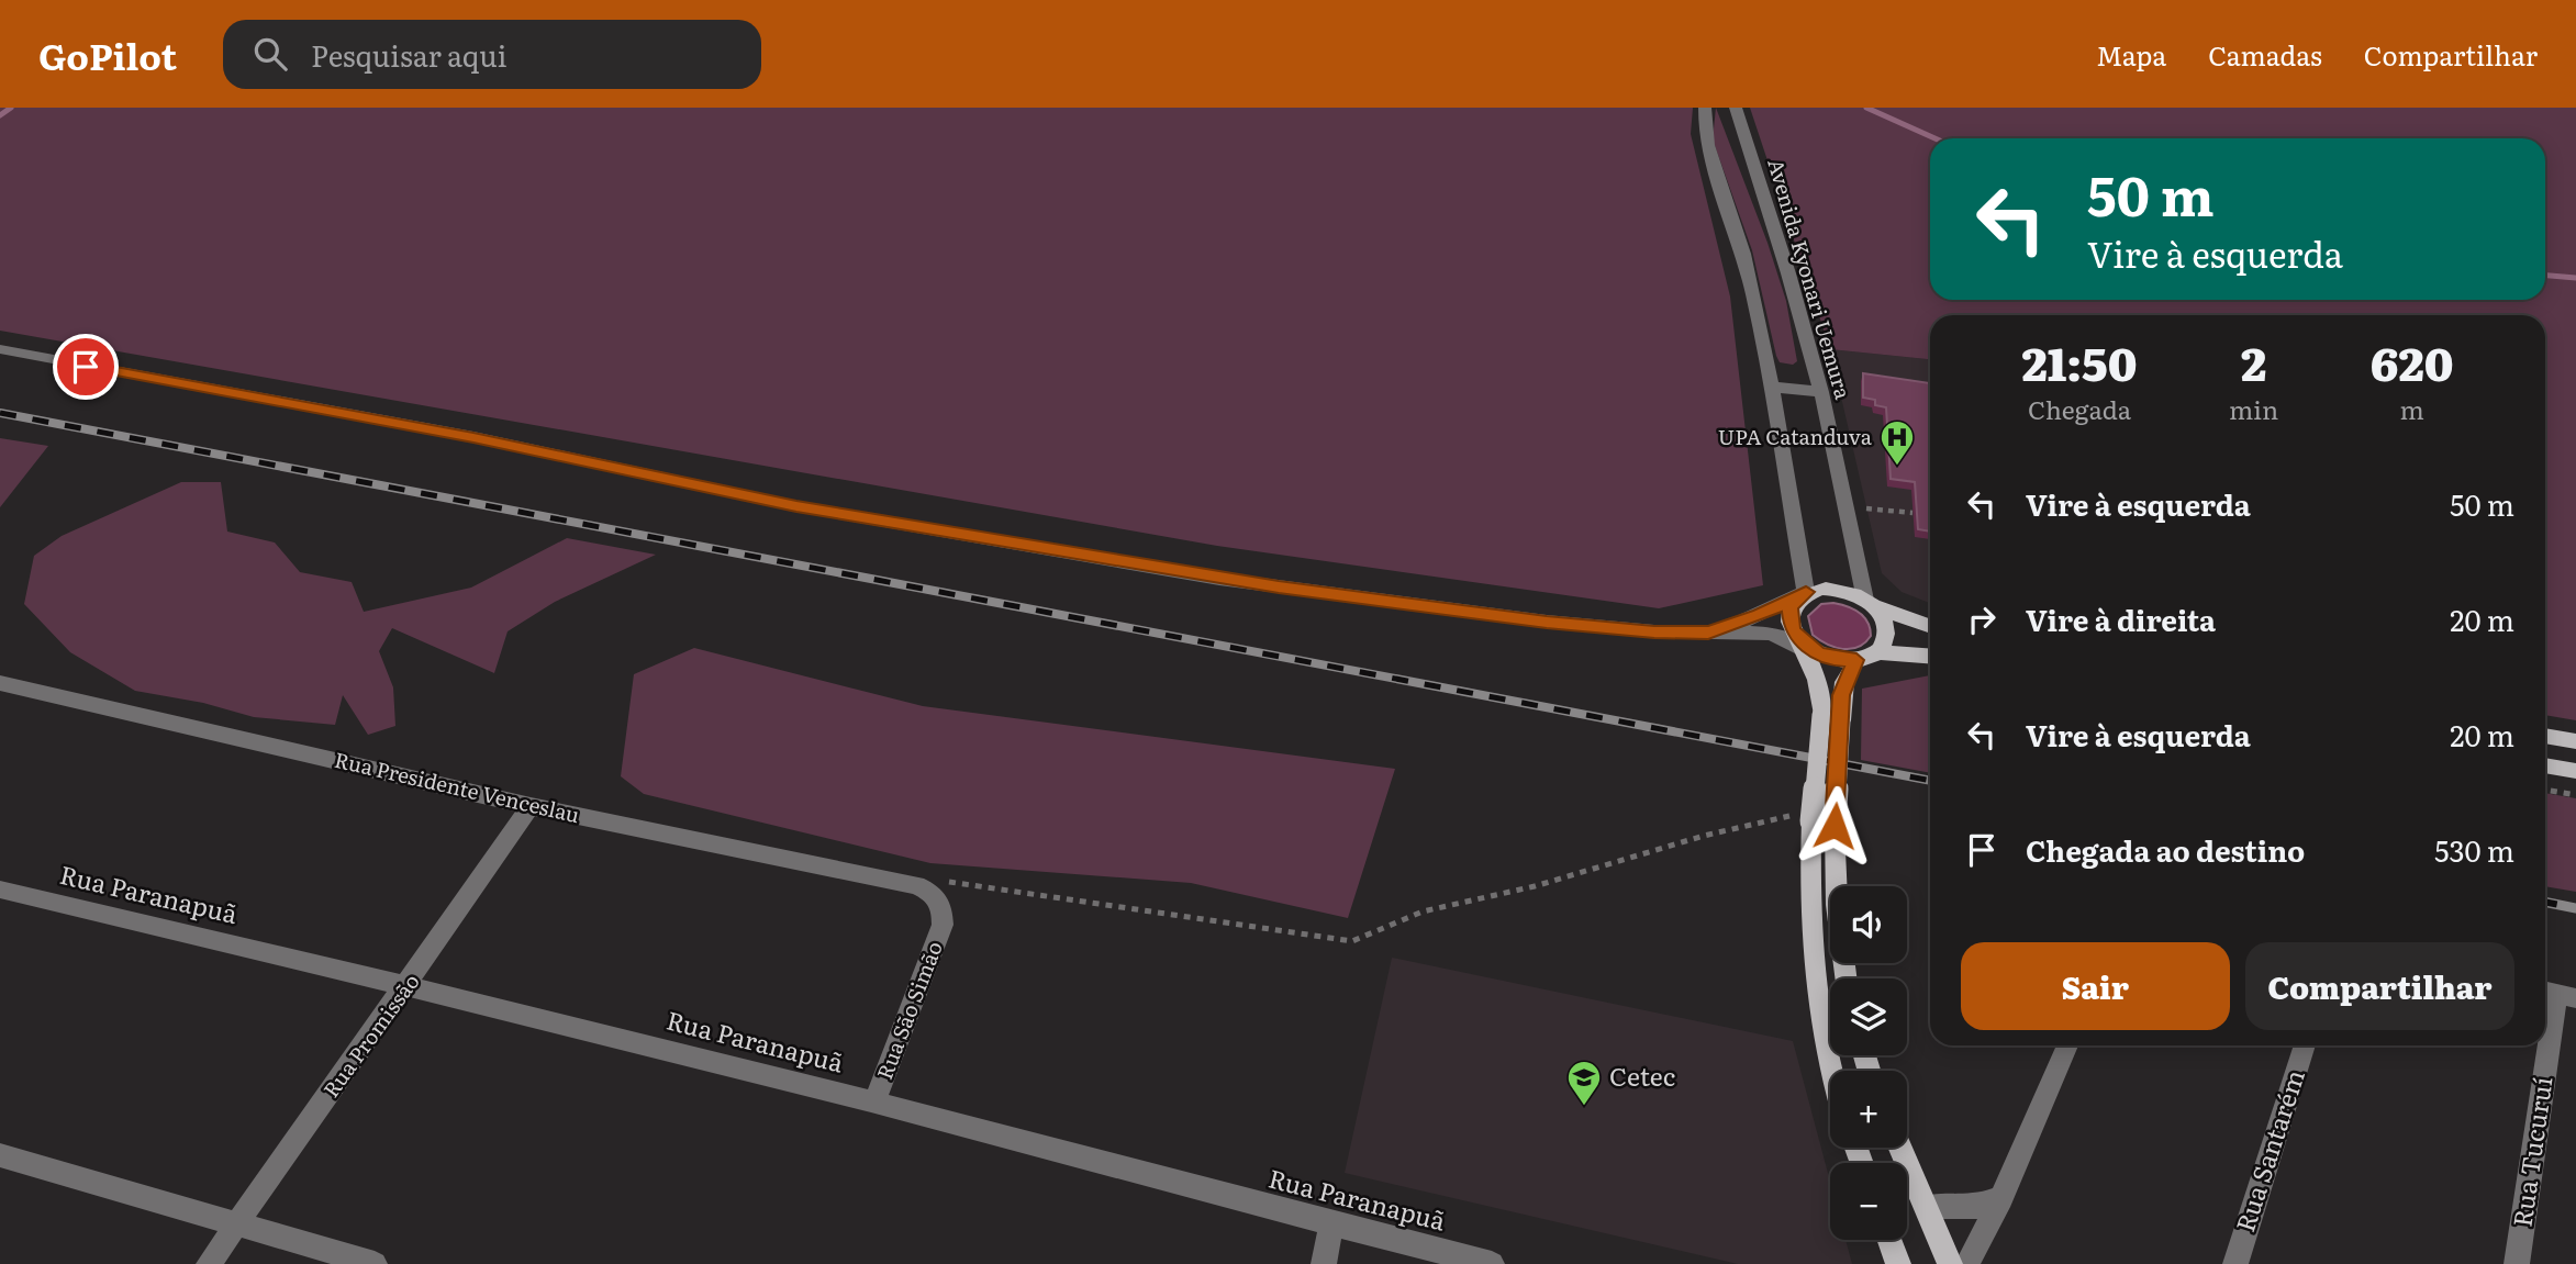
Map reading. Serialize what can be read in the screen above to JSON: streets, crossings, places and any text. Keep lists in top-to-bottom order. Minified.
{"streets":{"street":["Avenida Kyonari Uemura","Rua Presidente Venceslau","Rua Paranapuã","Rua São Simão","Rua Promissão","Rua Santarém","Rua Tucuruí"]},"crossings":[["Rua Presidente Venceslau","Rua São Simão"],["Rua Presidente Venceslau","Rua Promissão"],["Rua Paranapuã","Rua São Simão"],["Rua Paranapuã","Rua Promissão"]],"places":{"hospital":["UPA Catanduva"],"school or university":["Cetec"]},"page":{"header":"GoPilot","search":"Pesquisar aqui","nav":["Mapa","Camadas","Compartilhar"],"turn":["50 m","Vire à esquerda"],"eta":["21:50","Chegada","2","min","620","m"],"list":[{"name":"Vire à esquerda","value":"50 m"},{"name":"Vire à direita","value":"20 m"},{"name":"Vire à esquerda","value":"20 m"},{"name":"Chegada ao destino","value":"530 m"}],"map_buttons":["+","−"],"buttons":["Sair","Compartilhar"]}}
